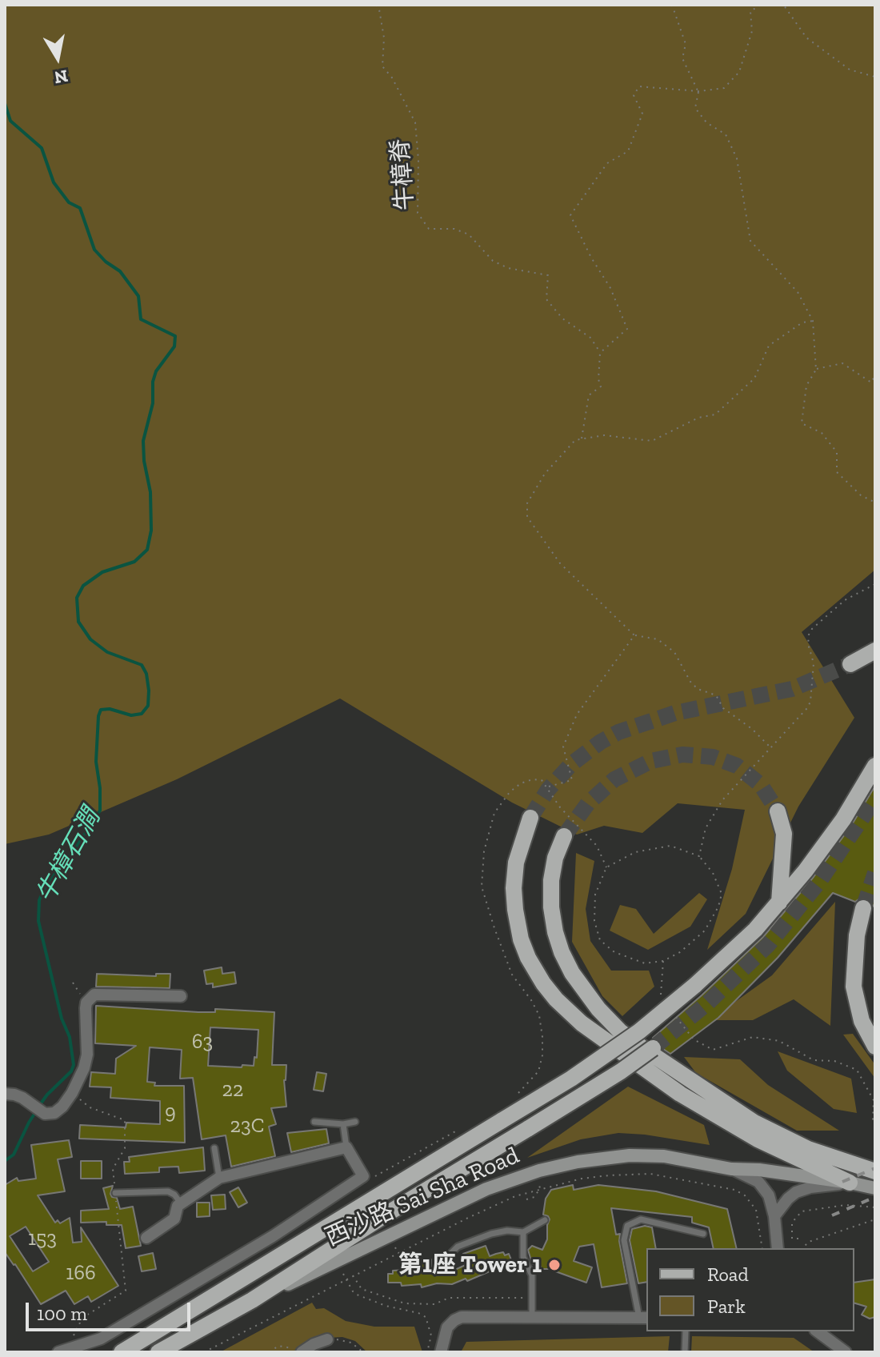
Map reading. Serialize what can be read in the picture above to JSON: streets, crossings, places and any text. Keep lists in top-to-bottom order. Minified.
{"streets":{"main road":["西沙路 Sai Sha Road"],"path":["牛樟脊"]},"water":["牛樟石澗"],"places":["第1座 Tower 1"],"house_numbers":["63","22","9","23C","153","166"],"legend":["Road","Park"],"scale_bar":"100 m","north":"bottom"}
